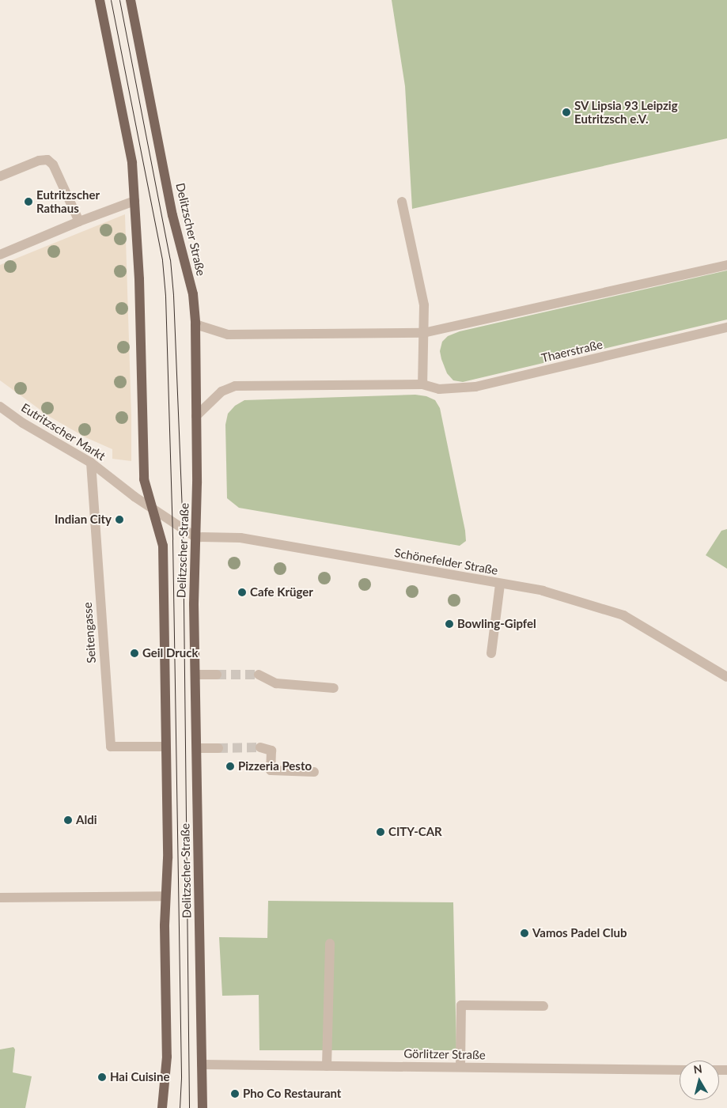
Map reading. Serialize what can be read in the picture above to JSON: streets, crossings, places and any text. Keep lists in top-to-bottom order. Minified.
{"streets":{"main road":["Delitzscher Straße"],"street":["Thaerstraße","Eutritzscher Markt","Schönefelder Straße","Seitengasse","Görlitzer Straße"]},"crossings":[["Delitzscher Straße","Thaerstraße"],["Delitzscher Straße","Eutritzscher Markt"],["Delitzscher Straße","Schönefelder Straße"],["Delitzscher Straße","Seitengasse"],["Delitzscher Straße","Görlitzer Straße"],["Eutritzscher Markt","Seitengasse"]],"places":["SV Lipsia 93 Leipzig Eutritzsch e.V.","Eutritzscher Rathaus","Indian City","Cafe Krüger","Bowling-Gipfel","Geil Druck","Pizzeria Pesto","Aldi","CITY-CAR","Vamos Padel Club","Hai Cuisine","Pho Co Restaurant"],"north":"top"}
